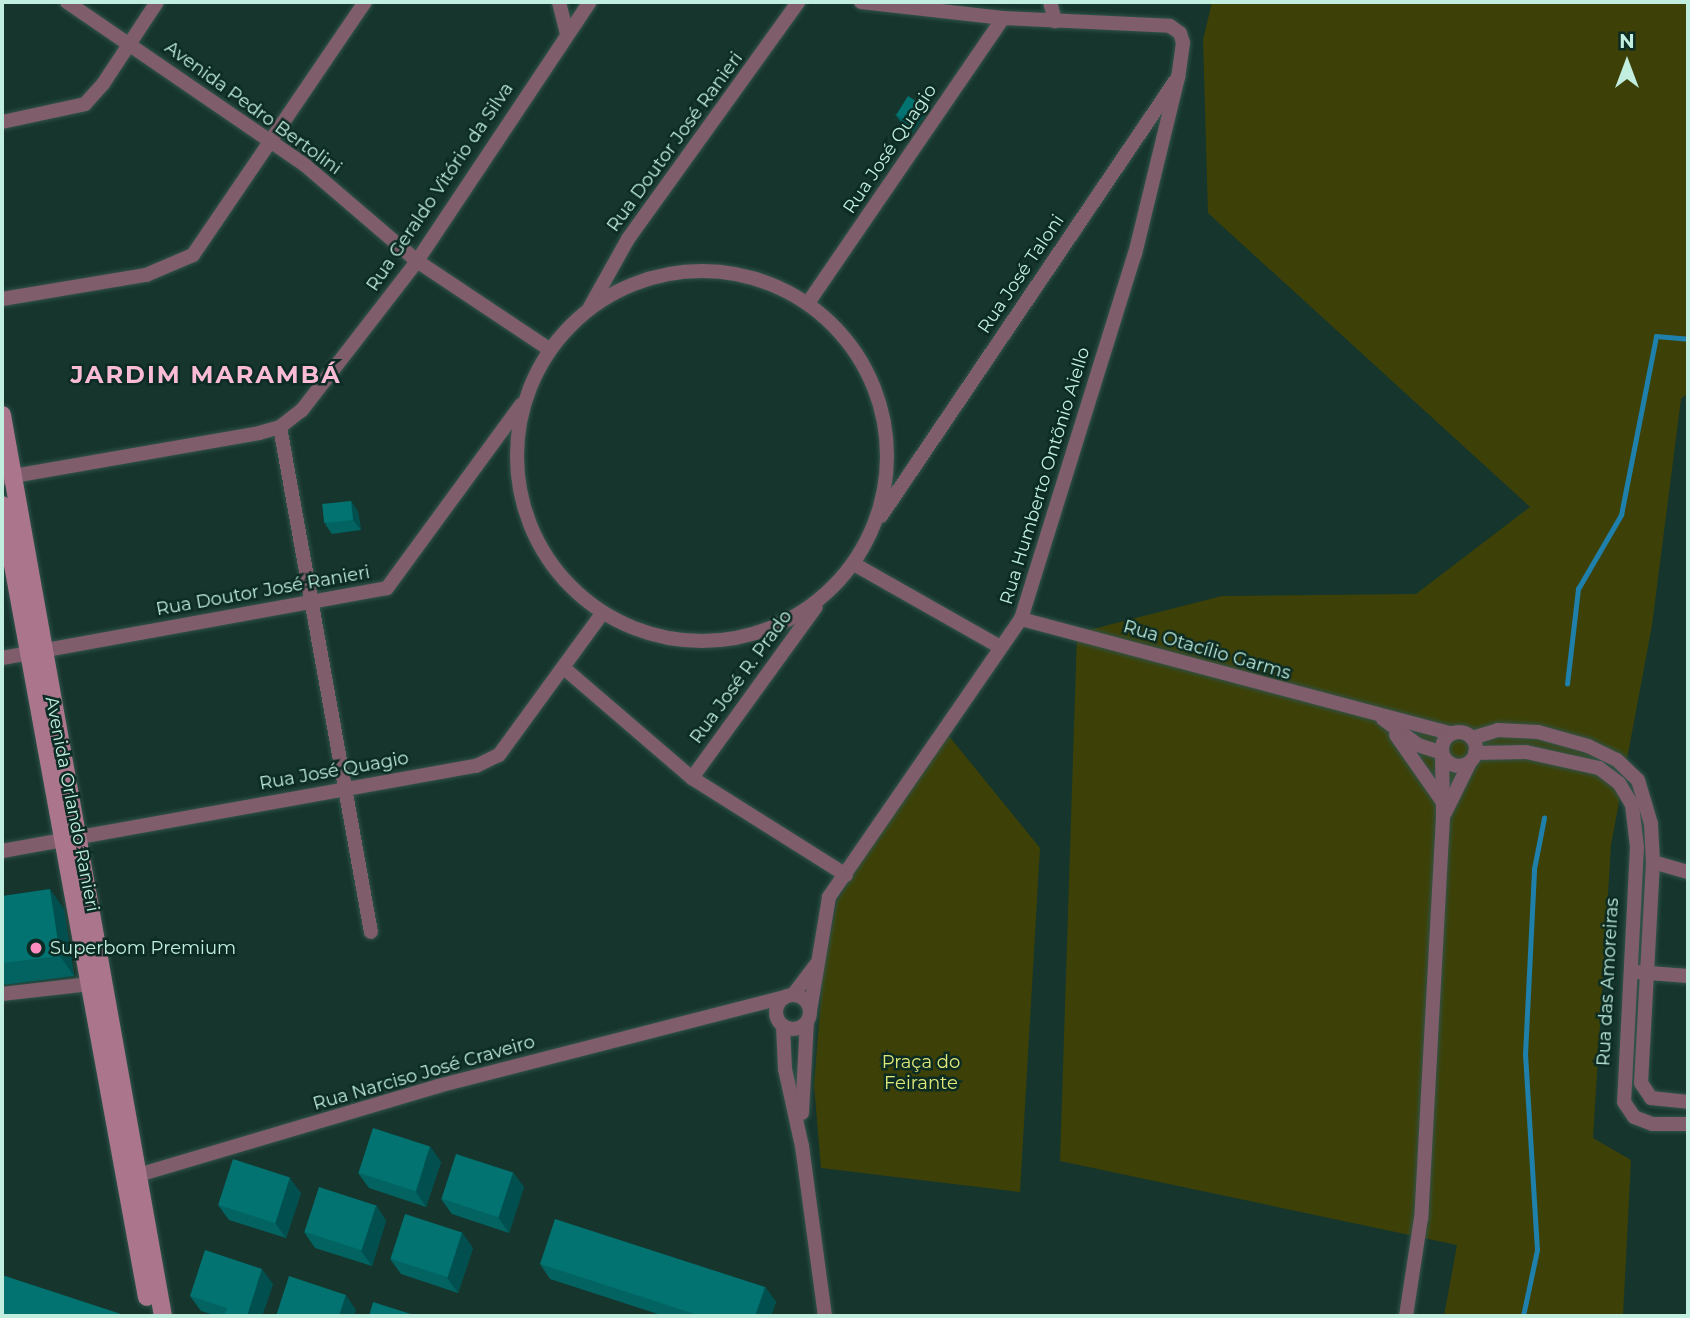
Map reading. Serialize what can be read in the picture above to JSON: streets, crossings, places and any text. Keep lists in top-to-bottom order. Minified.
{"streets":{"main road":["Avenida Orlando Ranieri"],"street":["Avenida Pedro Bertolini","Rua Doutor José Ranieri","Rua José Quagio","Rua Geraldo Vitório da Silva","Rua José Taloni","Rua Humberto Ontõnio Aiello","Rua Otacílio Garms","Rua José R. Prado","Rua das Amoreiras","Rua Narciso José Craveiro"]},"crossings":[["Avenida Pedro Bertolini","Rua Geraldo Vitório da Silva"],["Rua Doutor José Ranieri","Avenida Orlando Ranieri"],["Rua José Quagio","Avenida Orlando Ranieri"],["Rua Geraldo Vitório da Silva","Avenida Orlando Ranieri"],["Rua José Taloni","Rua Humberto Ontõnio Aiello"],["Rua Humberto Ontõnio Aiello","Rua Otacílio Garms"],["Rua Otacílio Garms","Rua das Amoreiras"],["Avenida Orlando Ranieri","Rua Narciso José Craveiro"]],"districts":["JARDIM MARAMBÁ"],"parks":["Praça do Feirante"],"places":["Superbom Premium"],"north":"top"}
